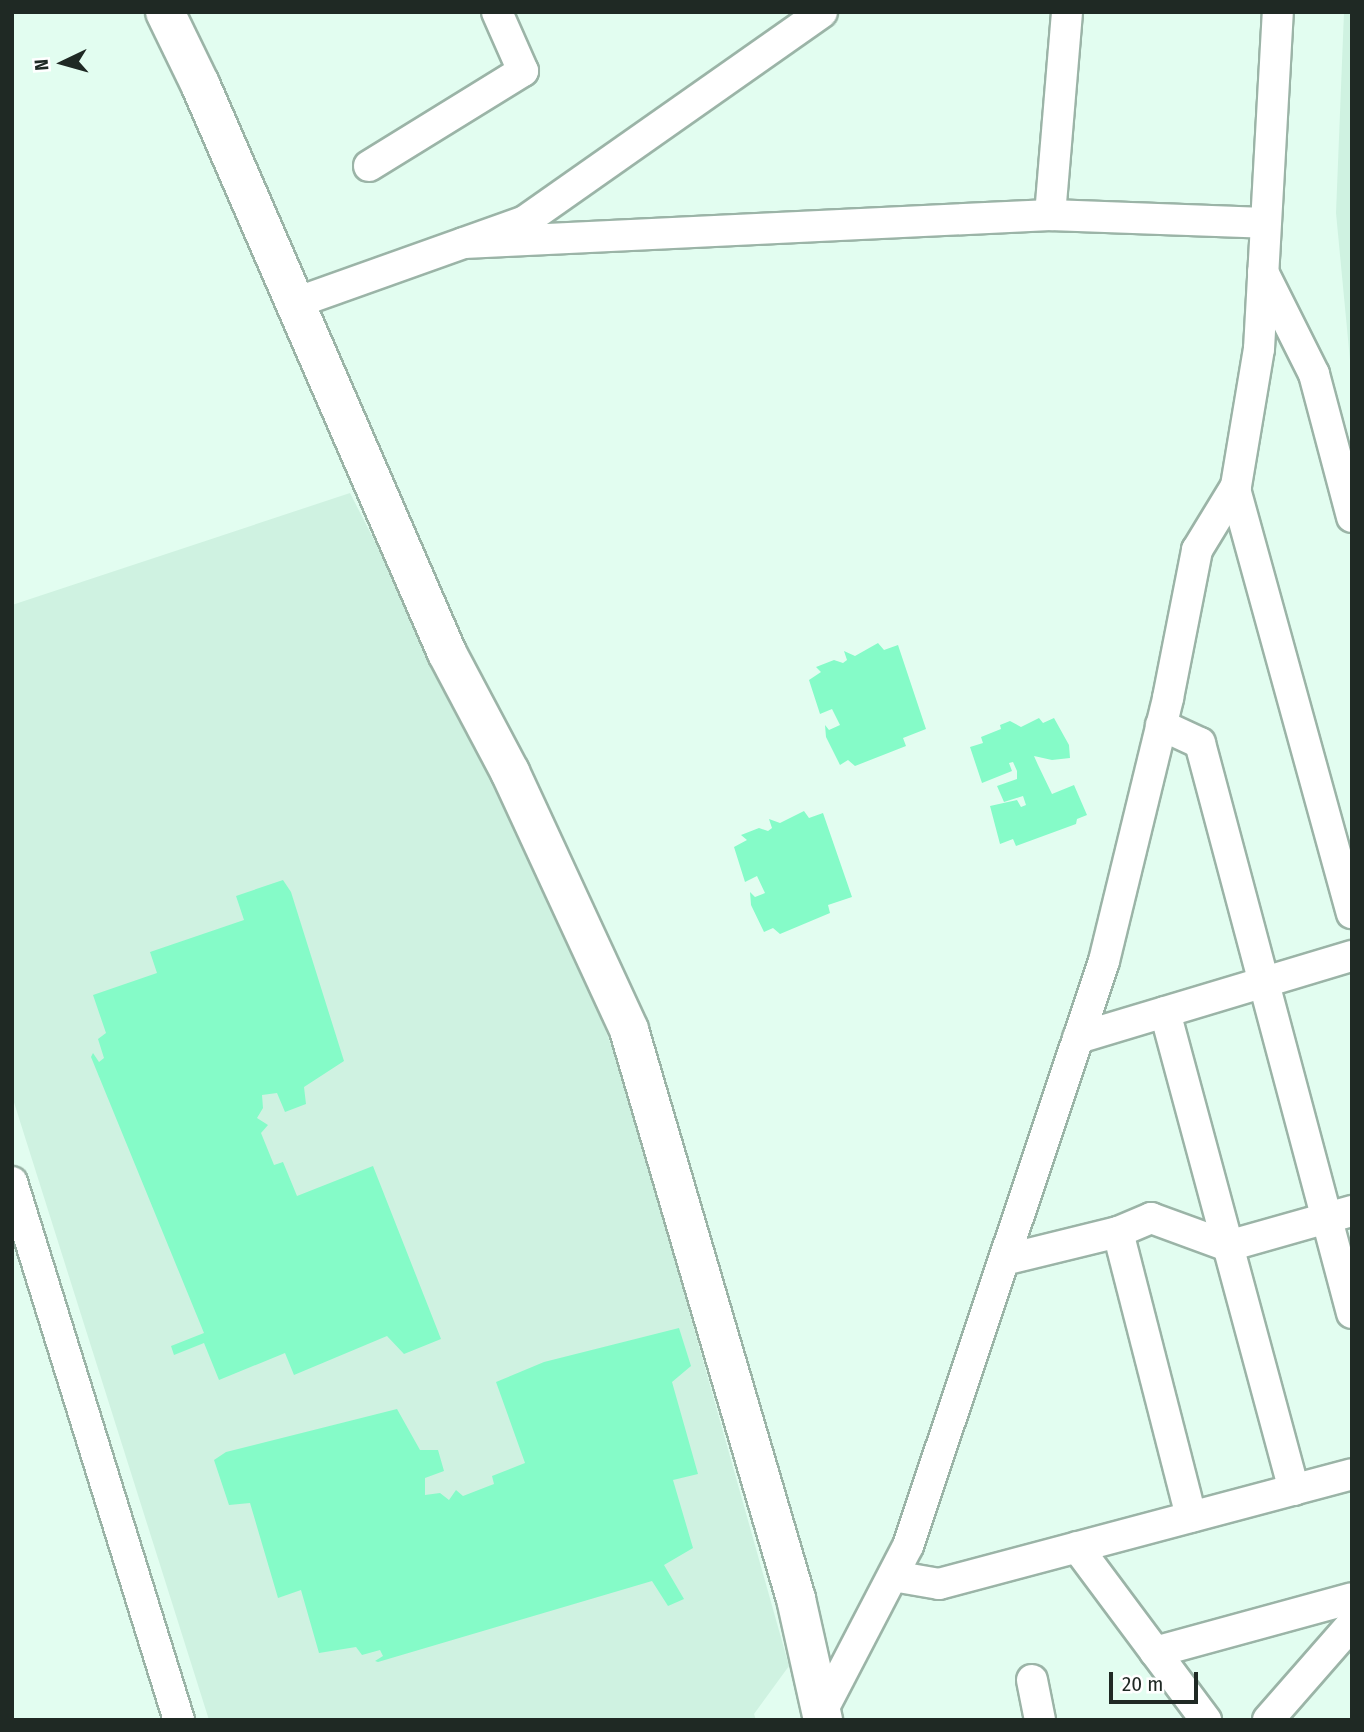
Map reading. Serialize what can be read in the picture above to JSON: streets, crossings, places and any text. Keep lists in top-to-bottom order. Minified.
{"scale_bar":"20 m","north":"left"}
